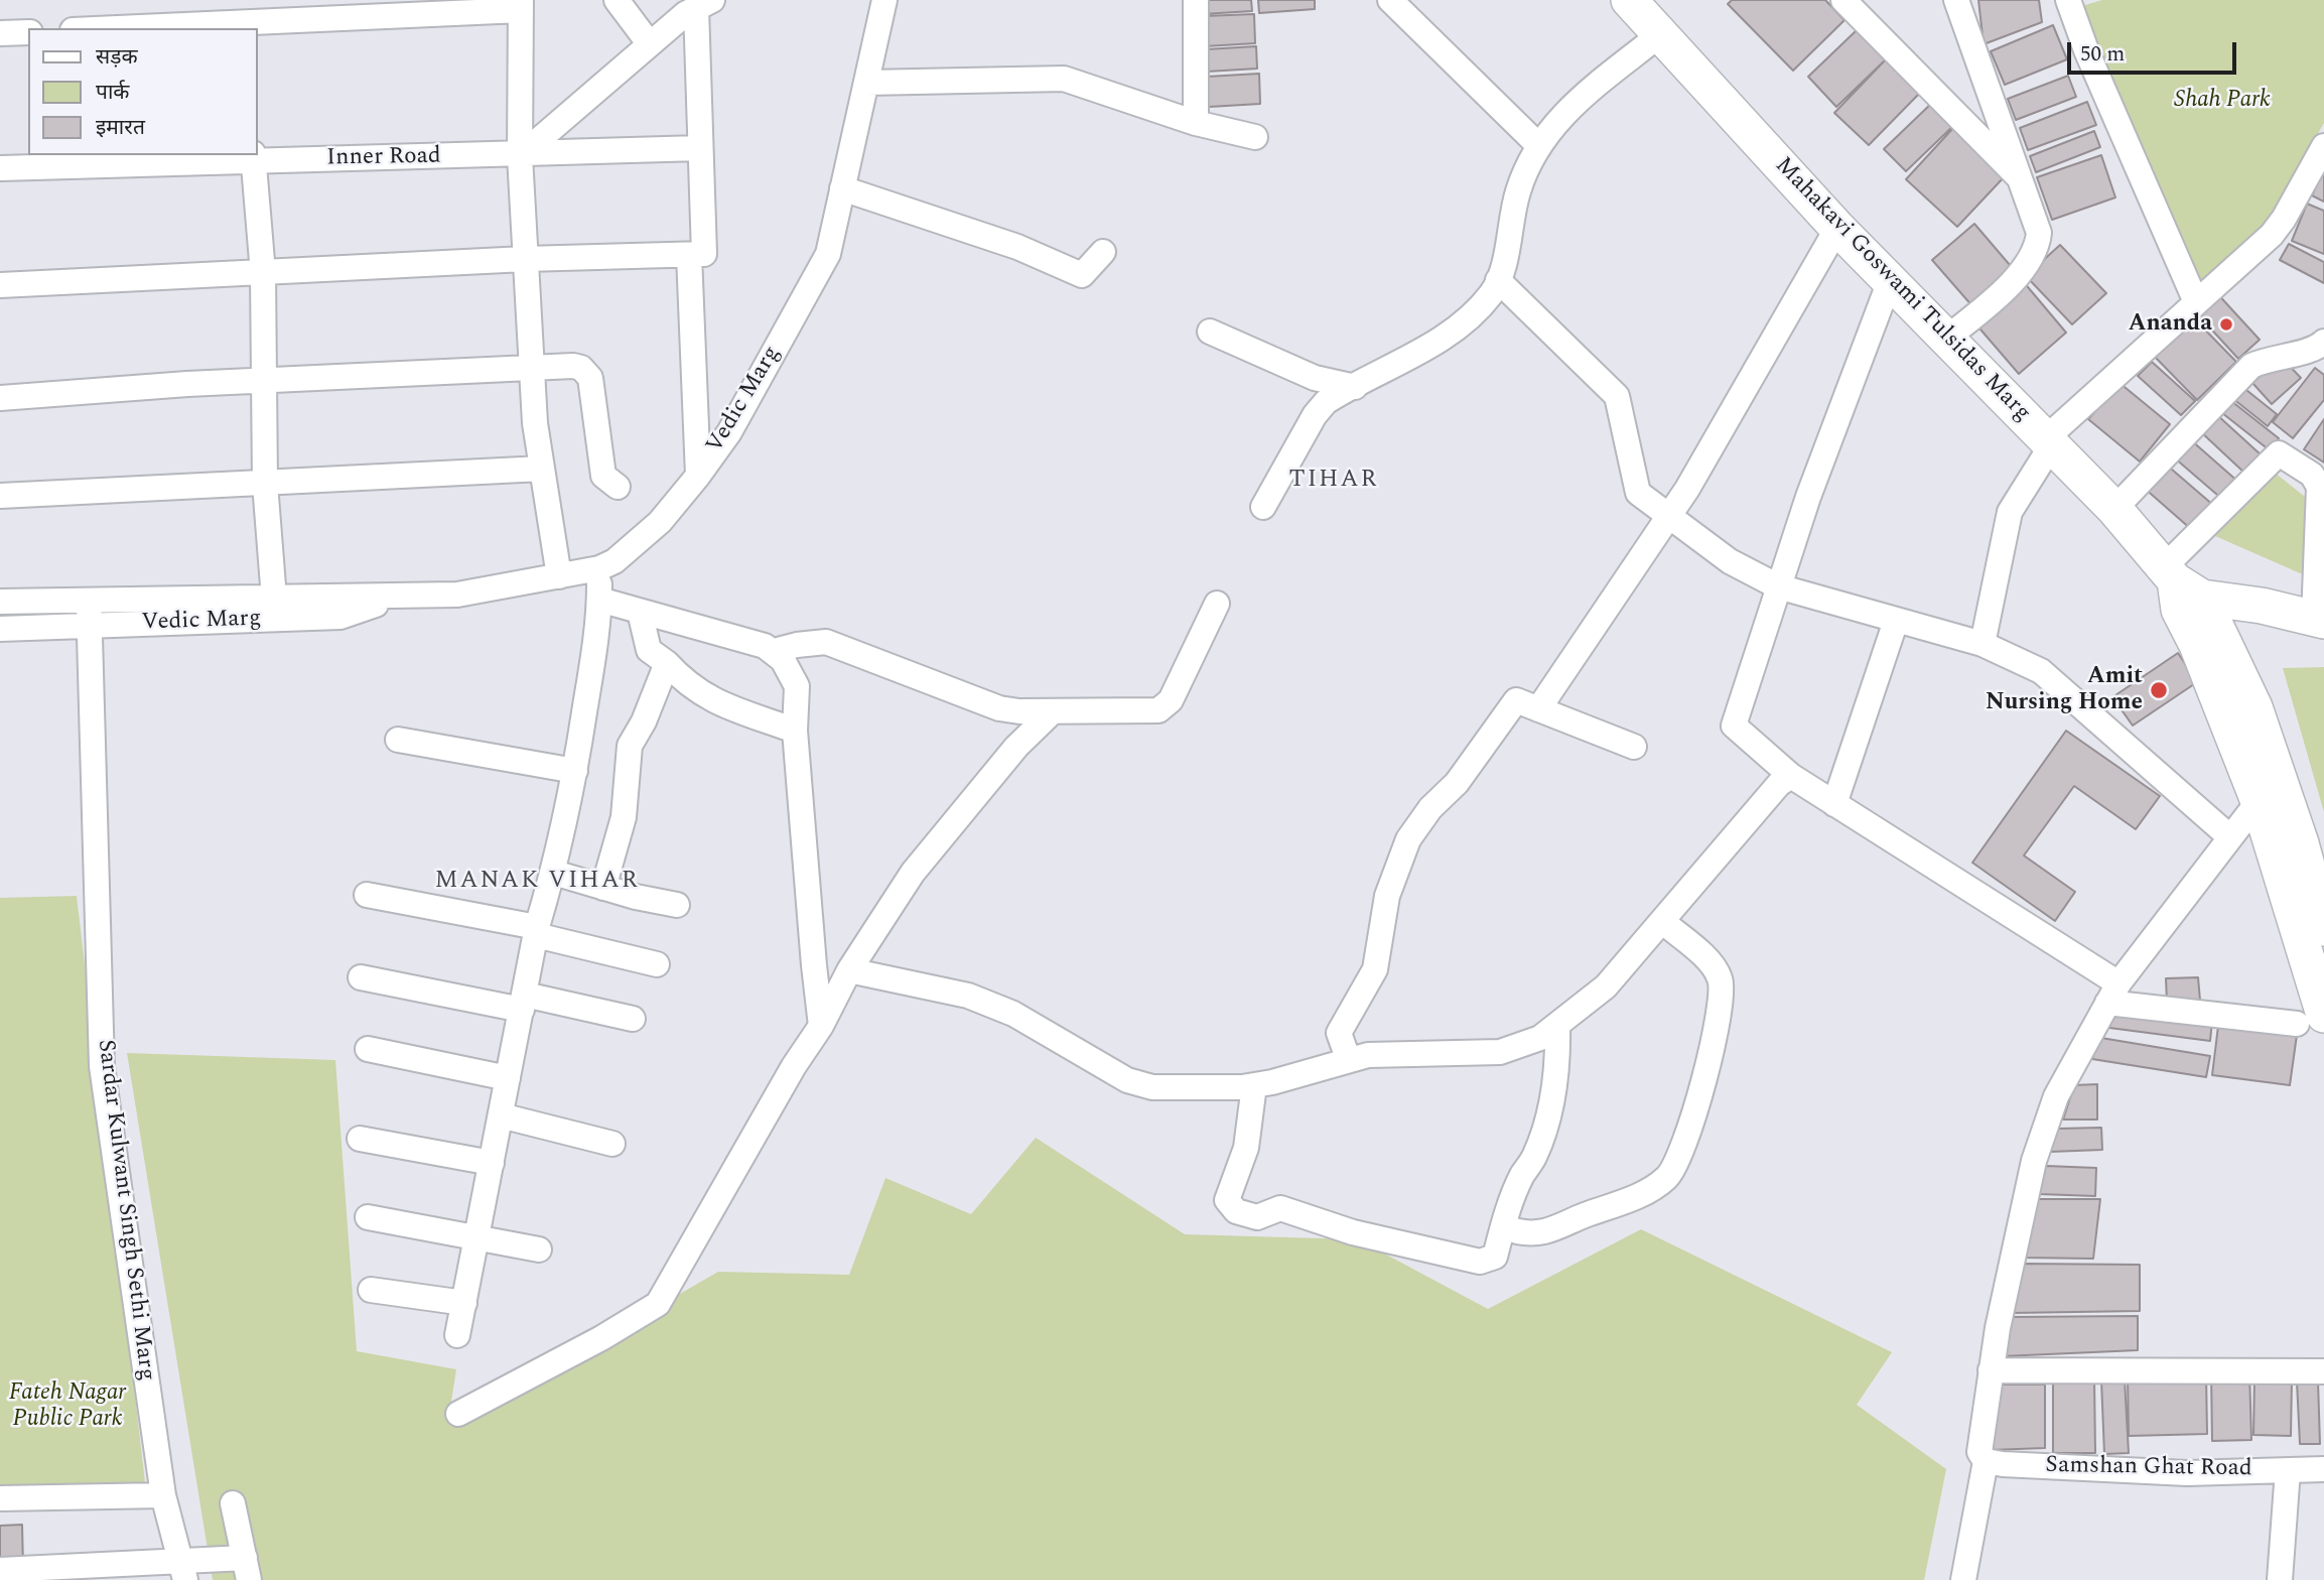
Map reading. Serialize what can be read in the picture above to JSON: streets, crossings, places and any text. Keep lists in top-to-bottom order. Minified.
{"streets":{"street":["Inner Road","Mahakavi Goswami Tulsidas Marg","Vedic Marg","Sardar Kulwant Singh Sethi Marg","Samshan Ghat Road"]},"crossings":[["Vedic Marg","Sardar Kulwant Singh Sethi Marg"]],"districts":["TIHAR","MANAK VIHAR"],"parks":["Shah Park","Fateh Nagar Public Park"],"places":["Ananda","Amit Nursing Home"],"legend":["सड़क","पार्क","इमारत"],"scale_bar":"50 m"}
